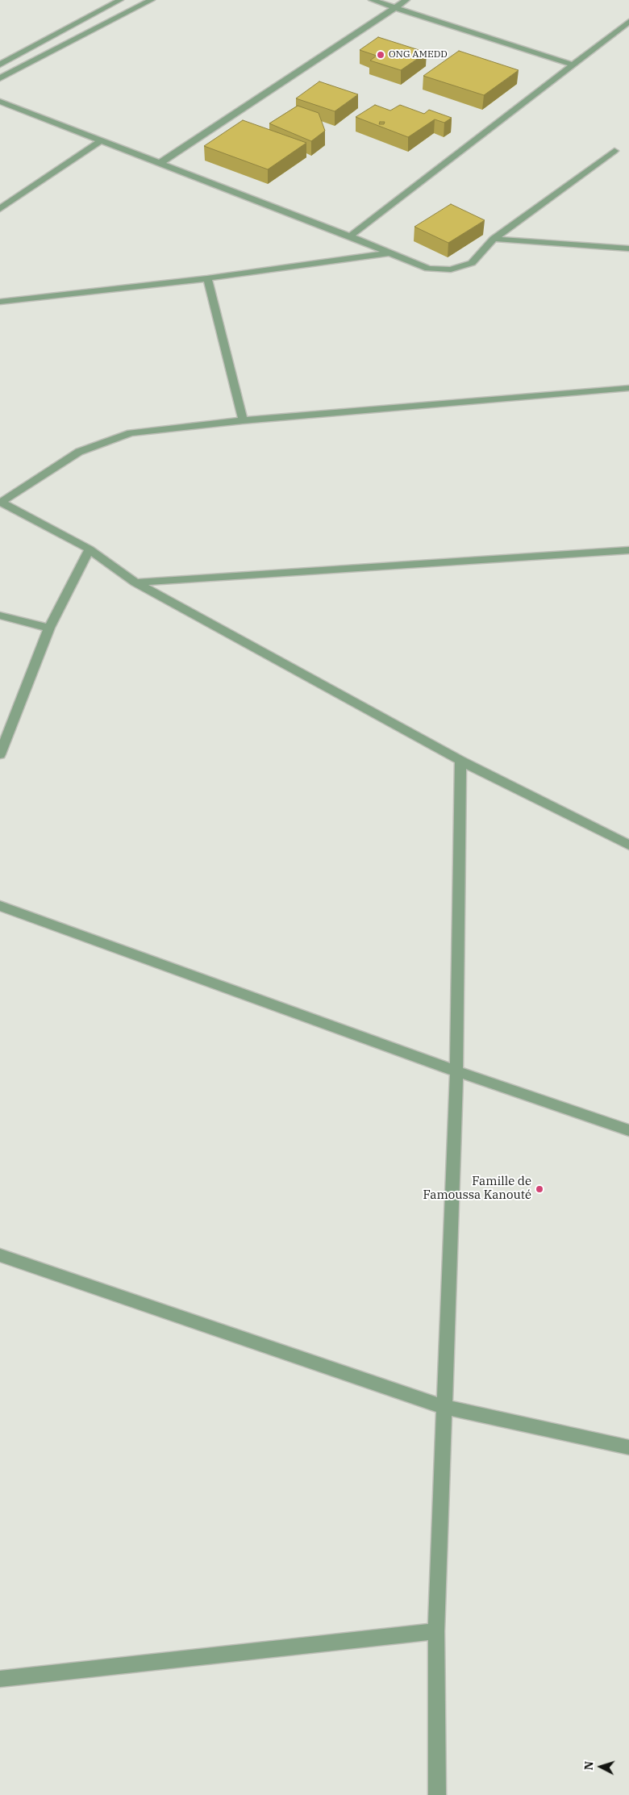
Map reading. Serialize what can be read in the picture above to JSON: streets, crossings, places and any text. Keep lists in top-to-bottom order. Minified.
{"places":["ONG AMEDD","Famille de Famoussa Kanouté"],"north":"left"}
